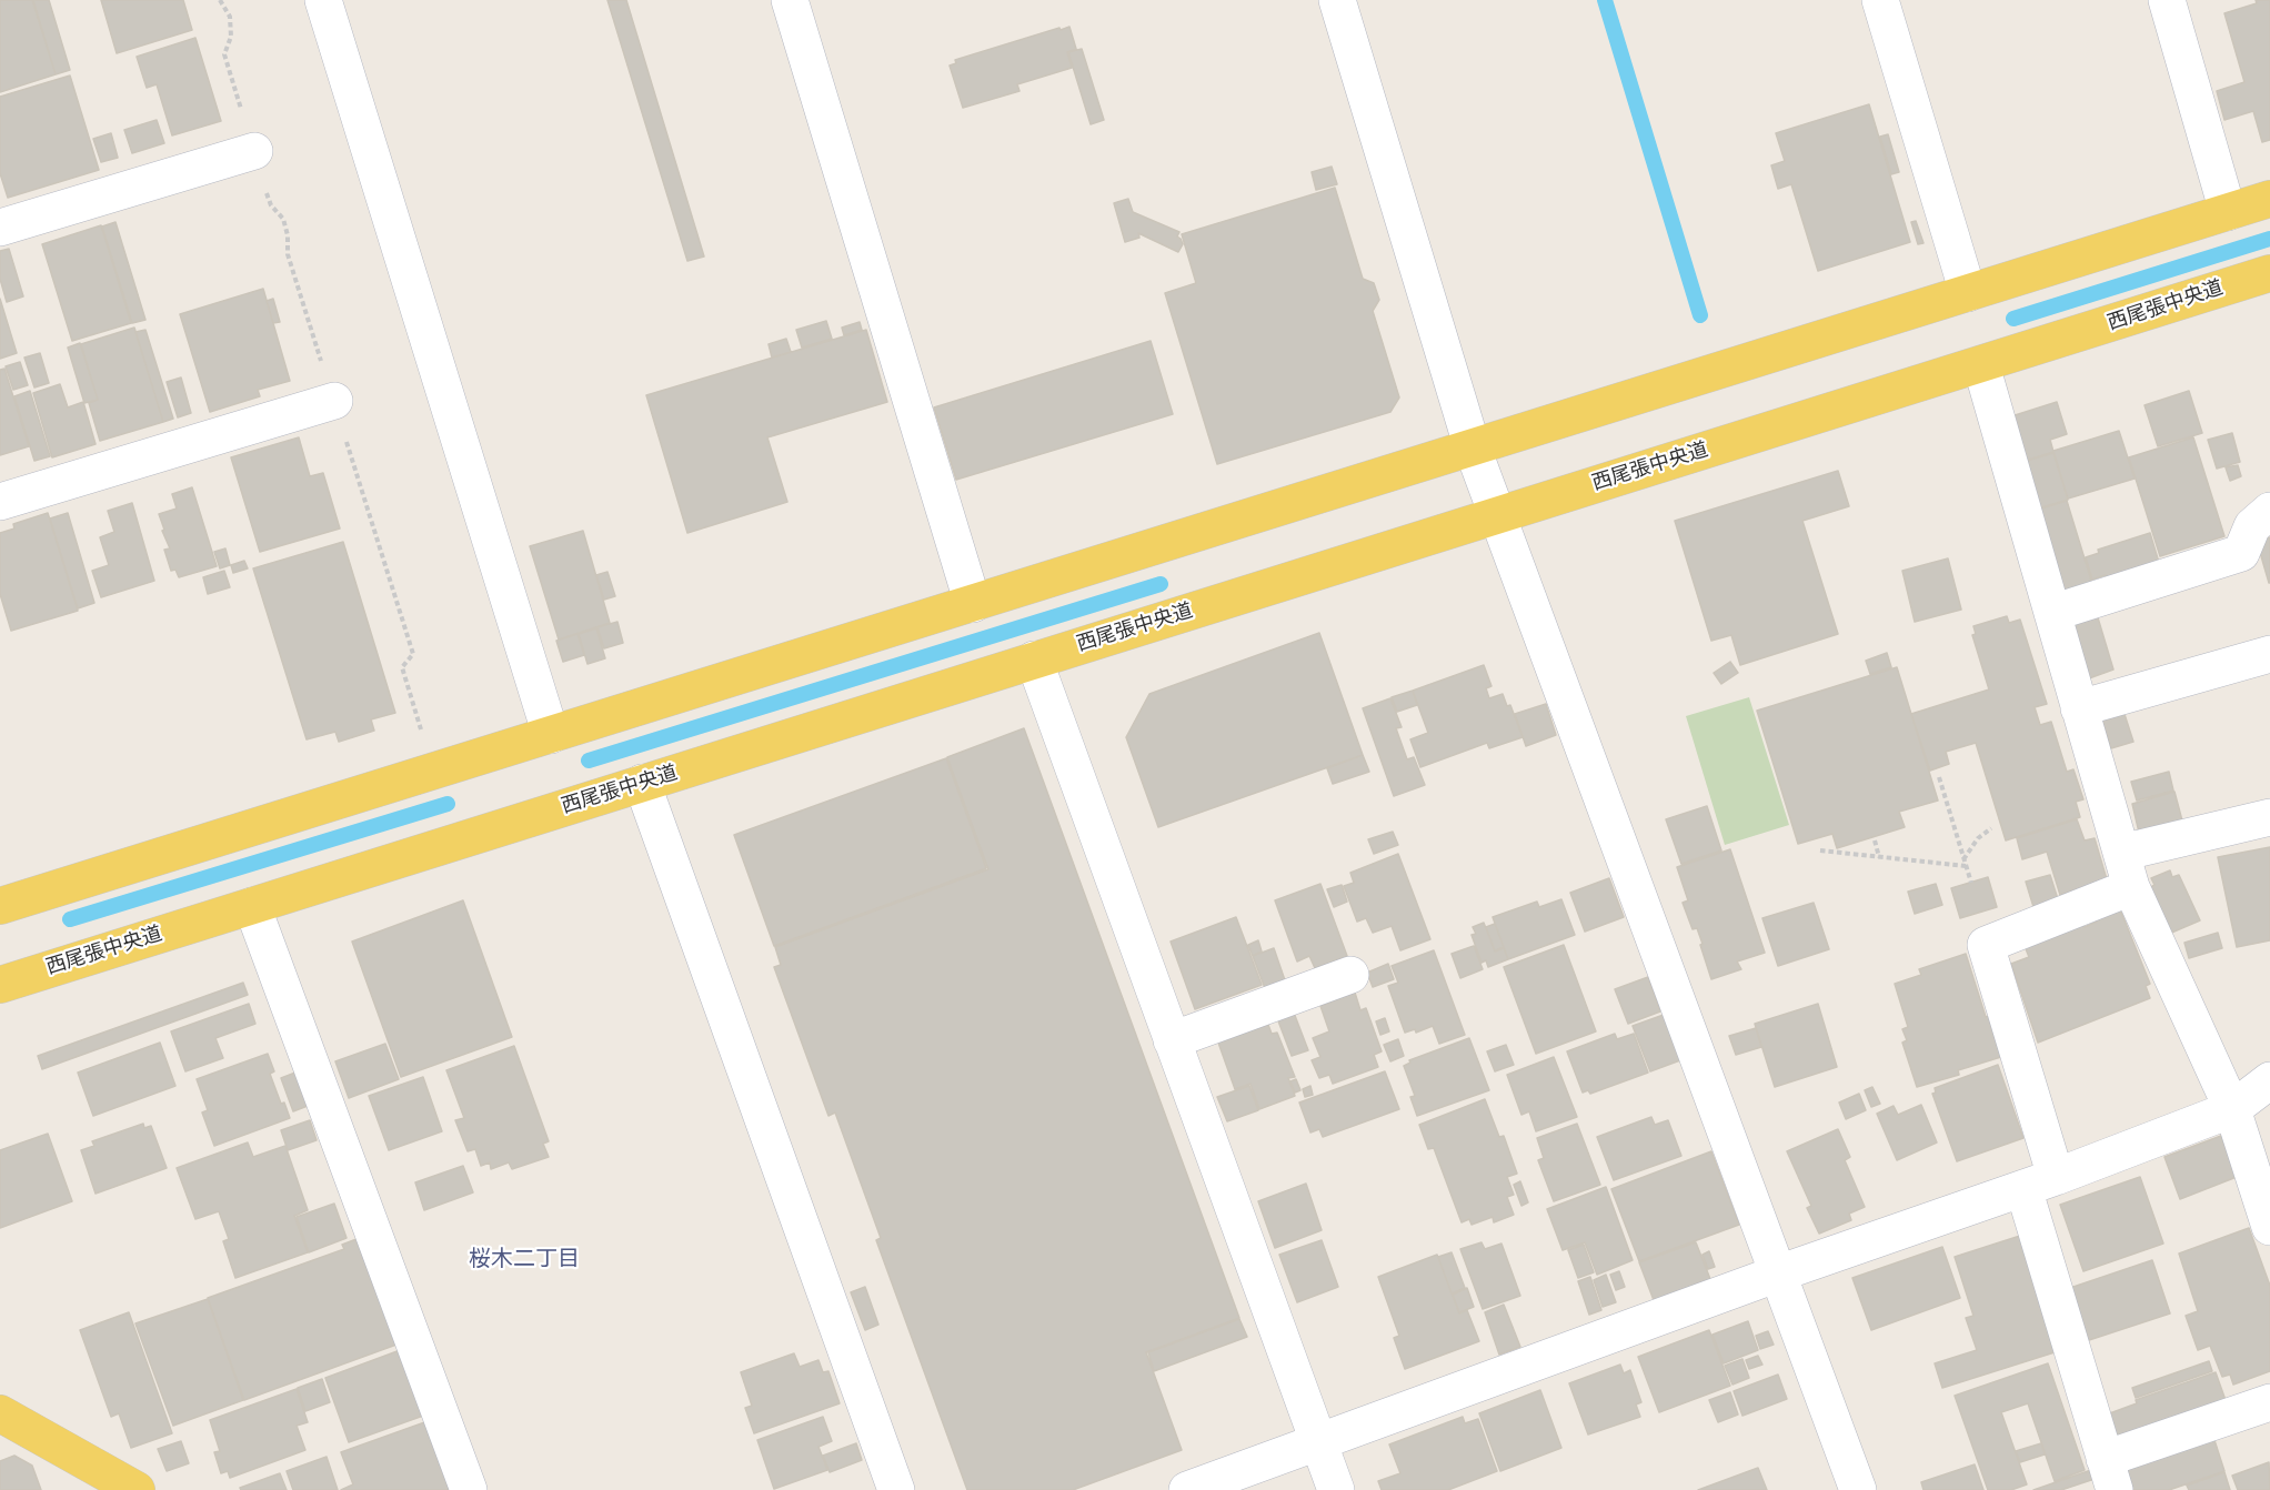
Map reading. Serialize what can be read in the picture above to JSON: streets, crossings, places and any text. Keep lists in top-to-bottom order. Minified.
{"streets":{"main road":["西尾張中央道"]},"districts":["桜木二丁目"]}
